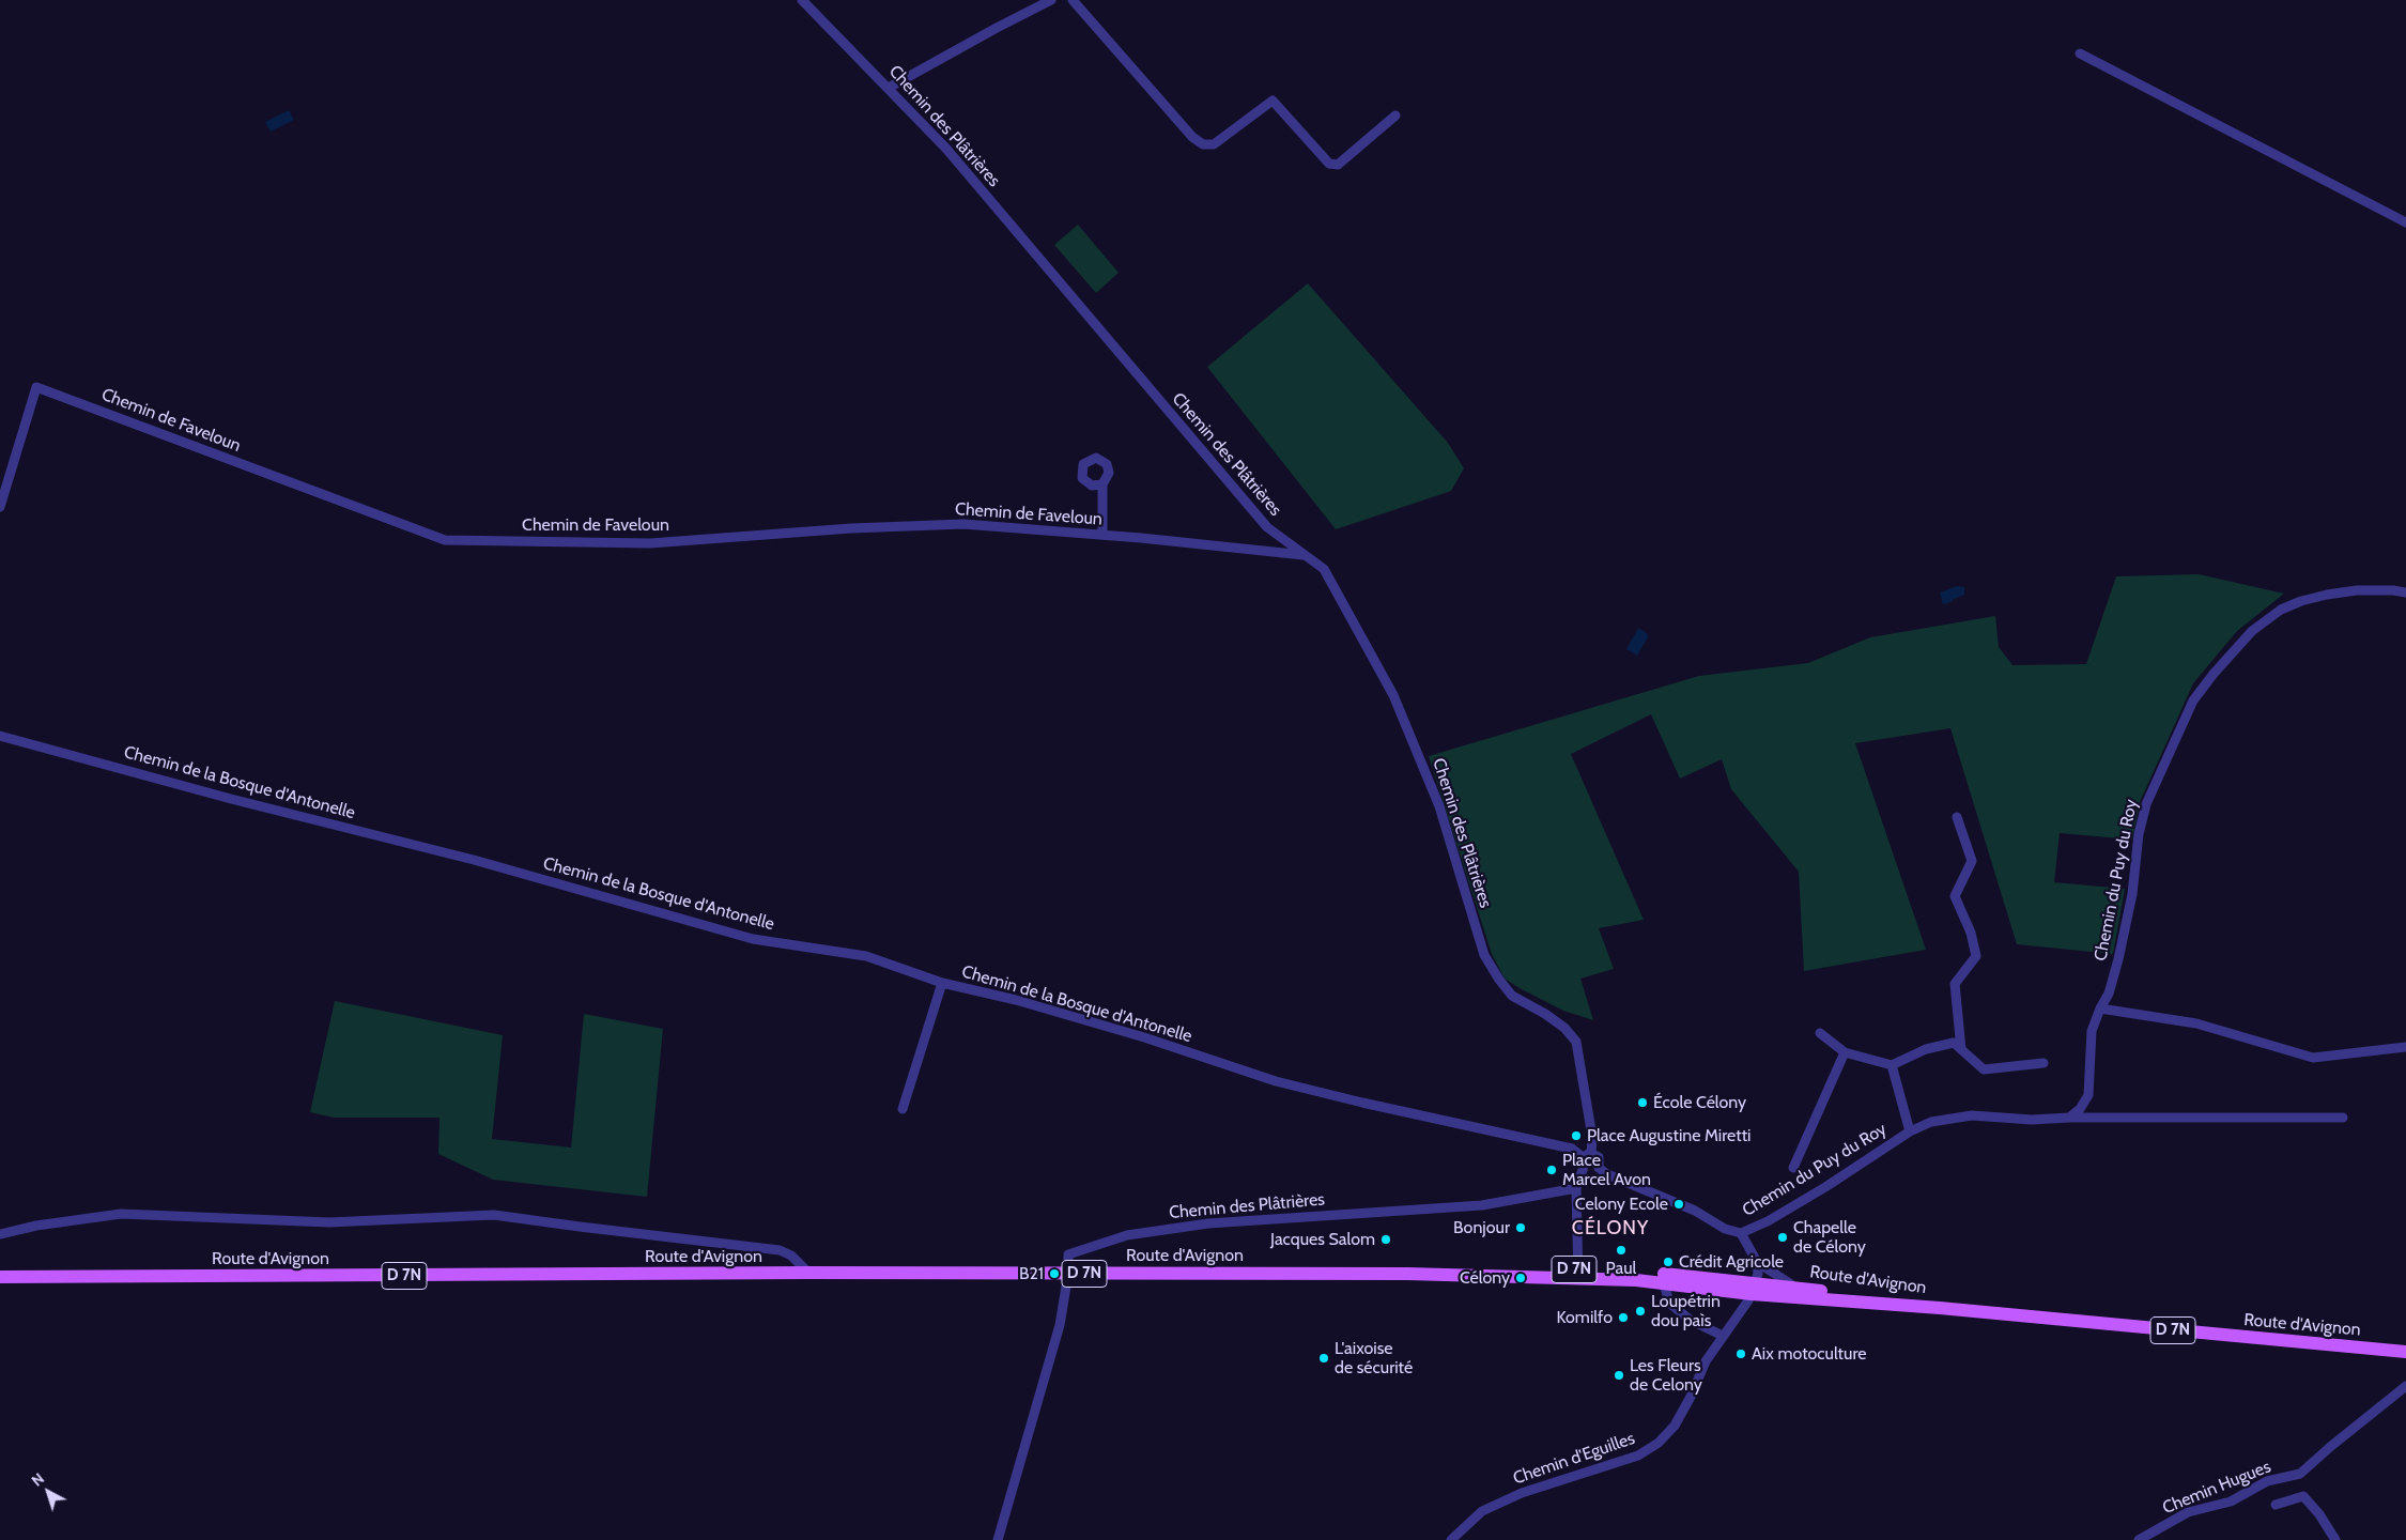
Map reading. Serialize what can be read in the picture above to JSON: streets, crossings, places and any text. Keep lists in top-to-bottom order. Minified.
{"streets":{"main road":["Route d'Avignon","D 7N"],"street":["Chemin des Plâtrières","Chemin de Faveloun","Chemin de la Bosque d'Antonelle","Chemin du Puy du Roy","Chemin d'Eguilles","Chemin Hugues"]},"crossings":[["Chemin des Plâtrières","Chemin de Faveloun"],["Chemin des Plâtrières","Chemin de la Bosque d'Antonelle"],["Chemin des Plâtrières","Route d'Avignon"],["Route d'Avignon","Chemin d'Eguilles"]],"districts":["CÉLONY"],"places":["École Célony","Place Augustine Miretti","Place Marcel Avon","Celony Ecole","Bonjour","Chapelle de Célony","Jacques Salom","Paul","Crédit Agricole","B21","Célony","Loupétrin dou paìs","Komilfo","Aix motoculture","L'aixoise de sécurité","Les Fleurs de Celony"],"north":"top left"}
